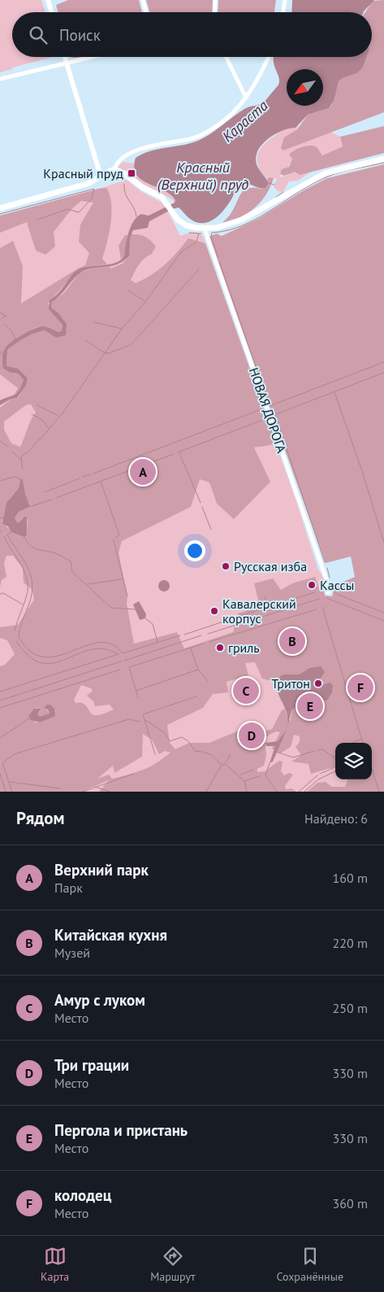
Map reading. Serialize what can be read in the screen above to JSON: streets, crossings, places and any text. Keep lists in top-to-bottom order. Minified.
{"streets":{"street":["НОВАЯ ДОРОГА"]},"water":["Караста","Красный (Верхний) пруд"],"places":{"transit":["Красный пруд"],"other":["Русская изба","Кассы","Кавалерский корпус","гриль","Тритон"]},"north":"bottom left","page":{"search":"Поиск","pins":["A","B","F","C","E","D"],"heading":["Рядом","Найдено: 6"],"list":[{"mark":"A","name":"Верхний парк","note":"Парк","value":"160 m"},{"mark":"B","name":"Китайская кухня","note":"Музей","value":"220 m"},{"mark":"C","name":"Амур с луком","note":"Место","value":"250 m"},{"mark":"D","name":"Три грации","note":"Место","value":"330 m"},{"mark":"E","name":"Пергола и пристань","note":"Место","value":"330 m"},{"mark":"F","name":"колодец","note":"Место","value":"360 m"}],"nav":["Карта","Маршрут","Сохранённые"]}}
